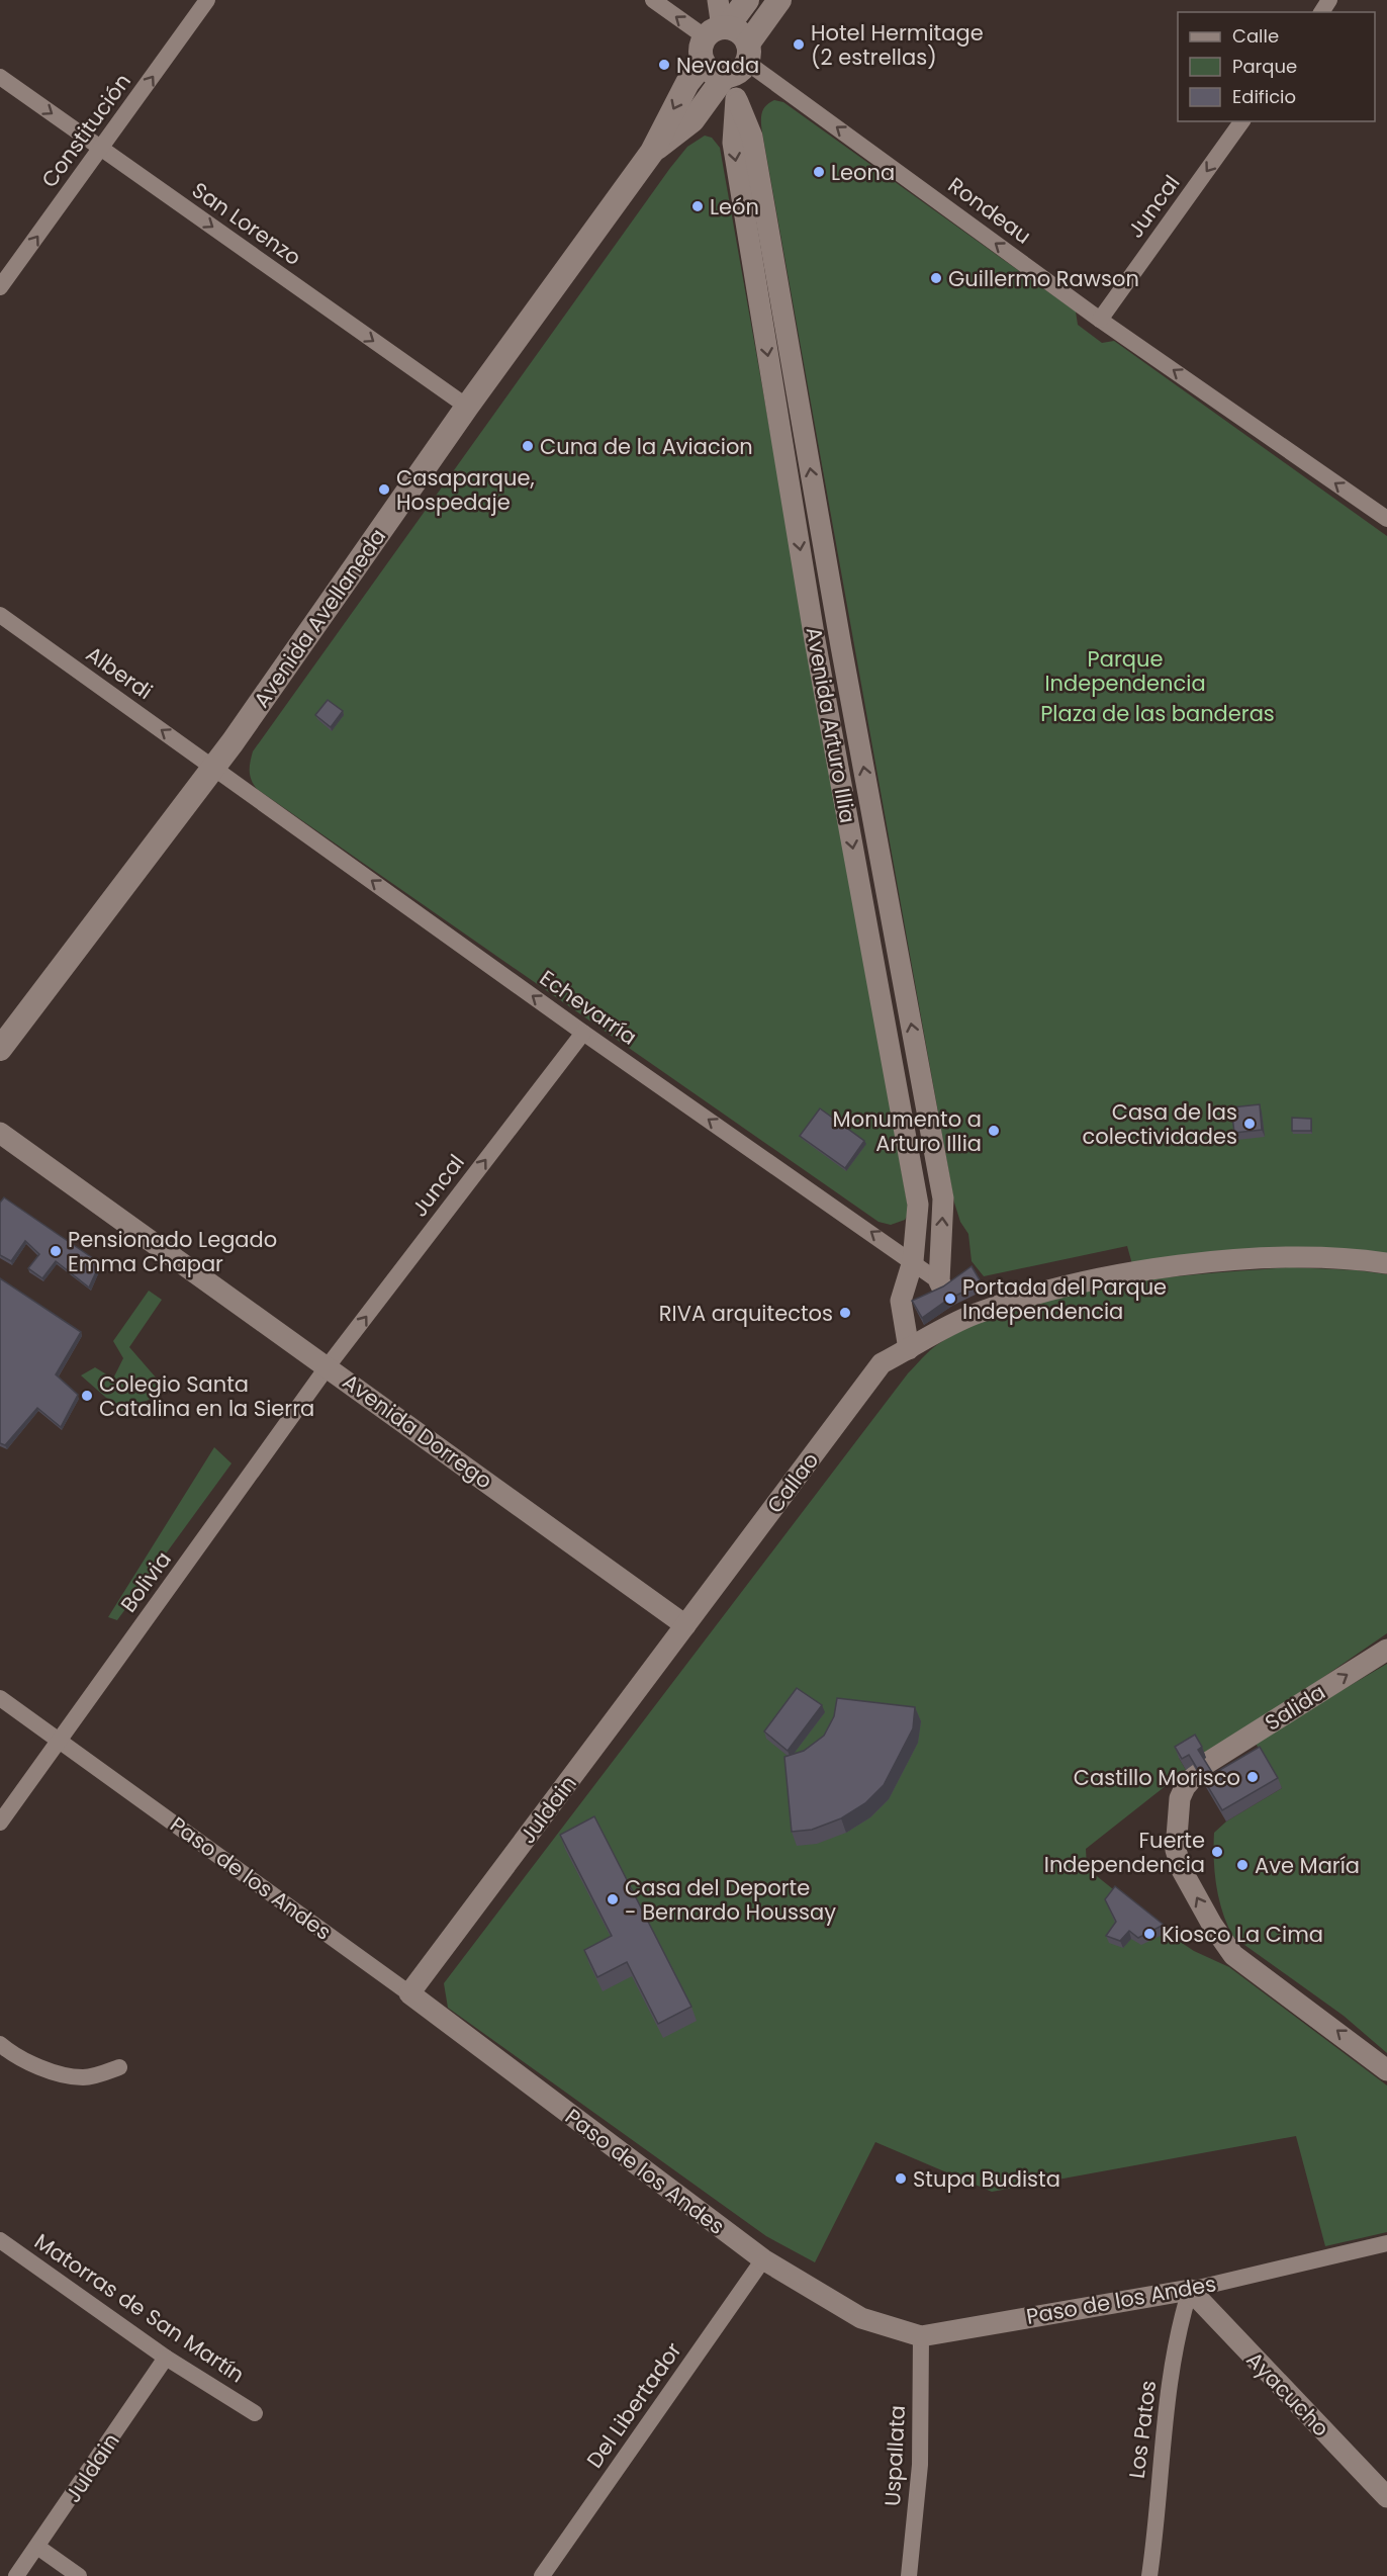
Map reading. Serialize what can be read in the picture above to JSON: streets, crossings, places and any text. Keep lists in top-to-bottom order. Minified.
{"streets":{"main road":["Avenida Avellaneda"],"street":["Constitución","Juncal","Rondeau","San Lorenzo","Alberdi","Avenida Arturo Illia","Echevarría","Avenida Dorrego","Callao","Bolivia","Salida","Juldain","Paso de los Andes","Matorras de San Martín","Ayacucho","Del Libertador","Los Patos","Uspallata"]},"crossings":[["Constitución","San Lorenzo"],["Juncal","Rondeau"],["Juncal","Echevarría"],["Juncal","Avenida Dorrego"],["Juncal","Bolivia"],["Rondeau","Avenida Avellaneda"],["Rondeau","Avenida Arturo Illia"],["San Lorenzo","Avenida Avellaneda"],["Avenida Avellaneda","Alberdi"],["Avenida Avellaneda","Avenida Arturo Illia"],["Avenida Avellaneda","Echevarría"],["Alberdi","Echevarría"],["Avenida Arturo Illia","Echevarría"],["Avenida Arturo Illia","Callao"],["Echevarría","Callao"],["Avenida Dorrego","Callao"],["Avenida Dorrego","Bolivia"],["Avenida Dorrego","Juldain"],["Callao","Juldain"],["Bolivia","Paso de los Andes"],["Juldain","Paso de los Andes"],["Juldain","Matorras de San Martín"],["Paso de los Andes","Ayacucho"],["Paso de los Andes","Del Libertador"],["Paso de los Andes","Los Patos"],["Paso de los Andes","Uspallata"],["Ayacucho","Los Patos"]],"one_way":["Constitución","Rondeau","San Lorenzo","Alberdi","Echevarría"],"parks":["Parque Independencia","Plaza de las banderas"],"places":["Hotel Hermitage (2 estrellas)","Nevada","Leona","León","Guillermo Rawson","Cuna de la Aviacion","Casaparque, Hospedaje","Casa de las colectividades","Monumento a Arturo Illia","Pensionado Legado Emma Chapar","Portada del Parque Independencia","RIVA arquitectos","Colegio Santa Catalina en la Sierra","Castillo Morisco","Fuerte Independencia","Ave María","Casa del Deporte - Bernardo Houssay","Kiosco La Cima","Stupa Budista"],"legend":["Calle","Parque","Edificio"]}
